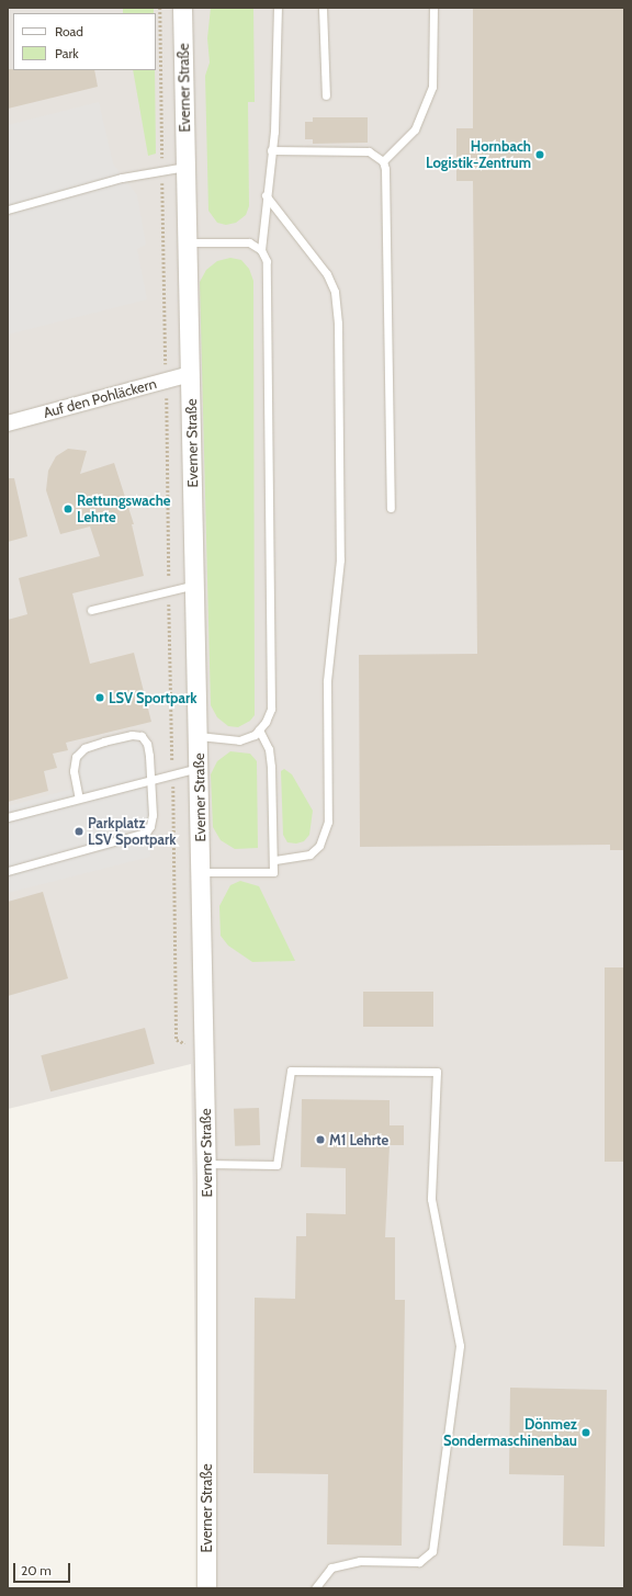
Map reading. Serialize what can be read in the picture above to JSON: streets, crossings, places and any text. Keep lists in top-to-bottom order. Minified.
{"streets":{"street":["Everner Straße","Auf den Pohläckern"]},"crossings":[["Everner Straße","Auf den Pohläckern"]],"places":["Hornbach Logistik-Zentrum","Rettungswache Lehrte","LSV Sportpark","Parkplatz LSV Sportpark","M1 Lehrte","Dönmez Sondermaschinenbau"],"legend":["Road","Park"],"scale_bar":"20 m"}
